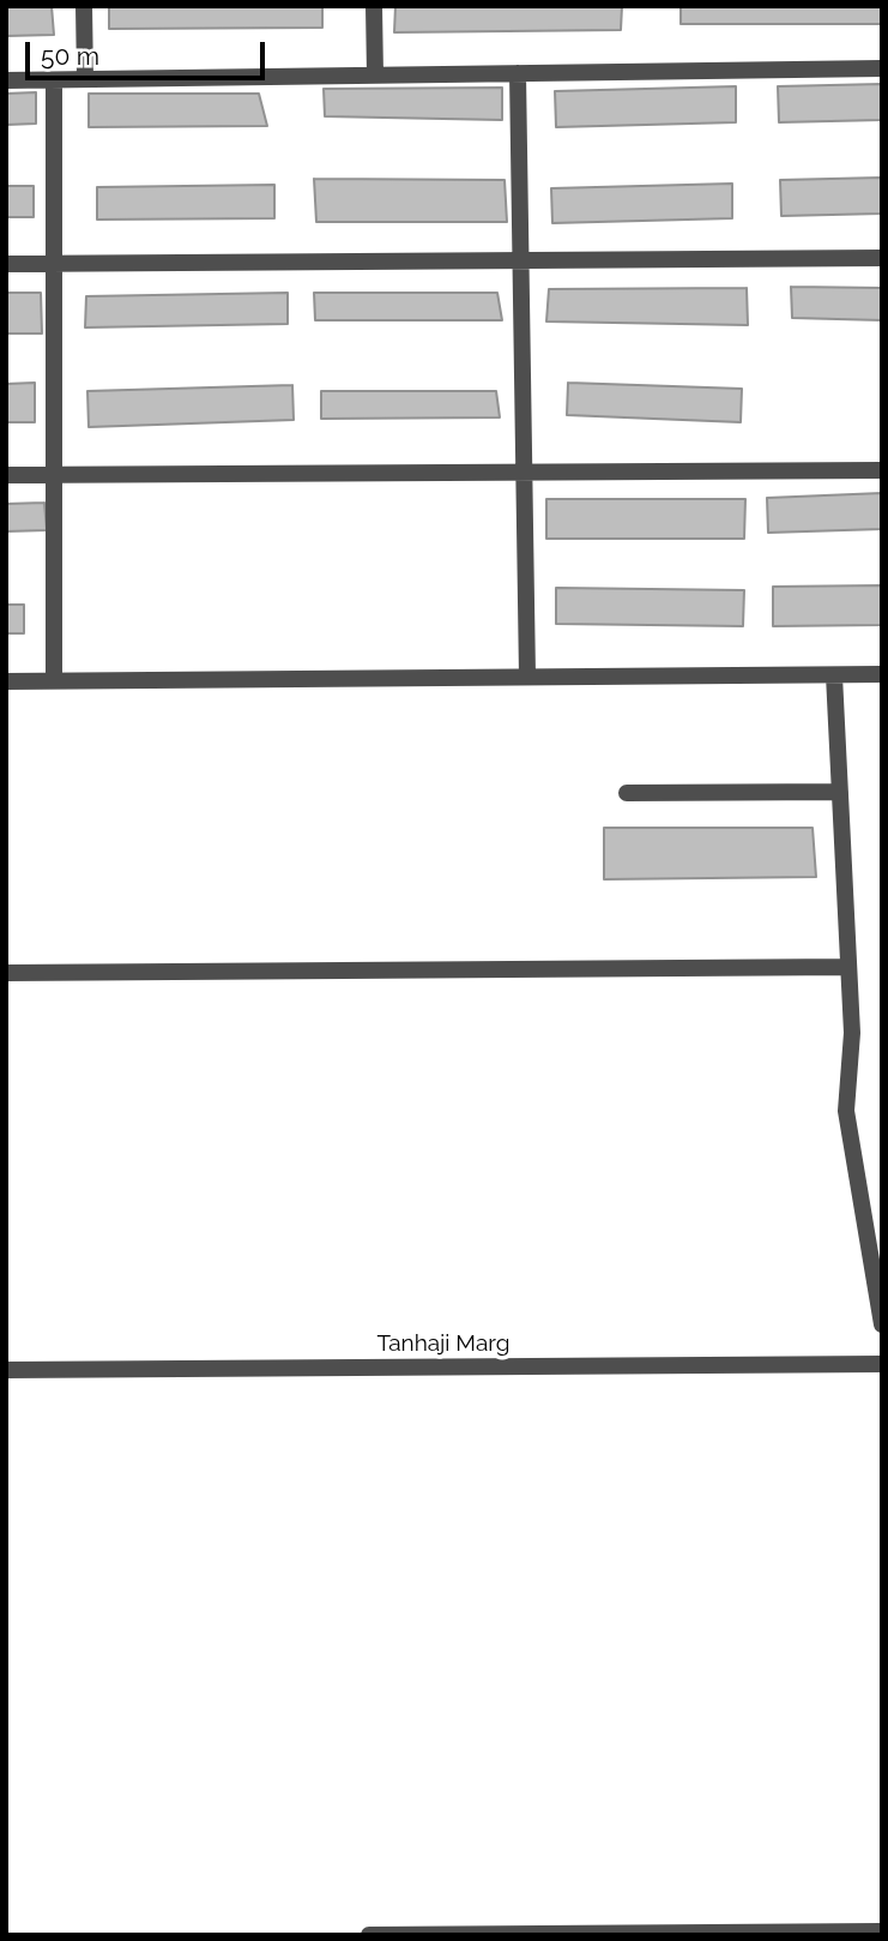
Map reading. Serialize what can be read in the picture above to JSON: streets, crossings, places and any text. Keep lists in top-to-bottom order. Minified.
{"streets":{"street":["Tanhaji Marg"]},"scale_bar":"50 m"}
